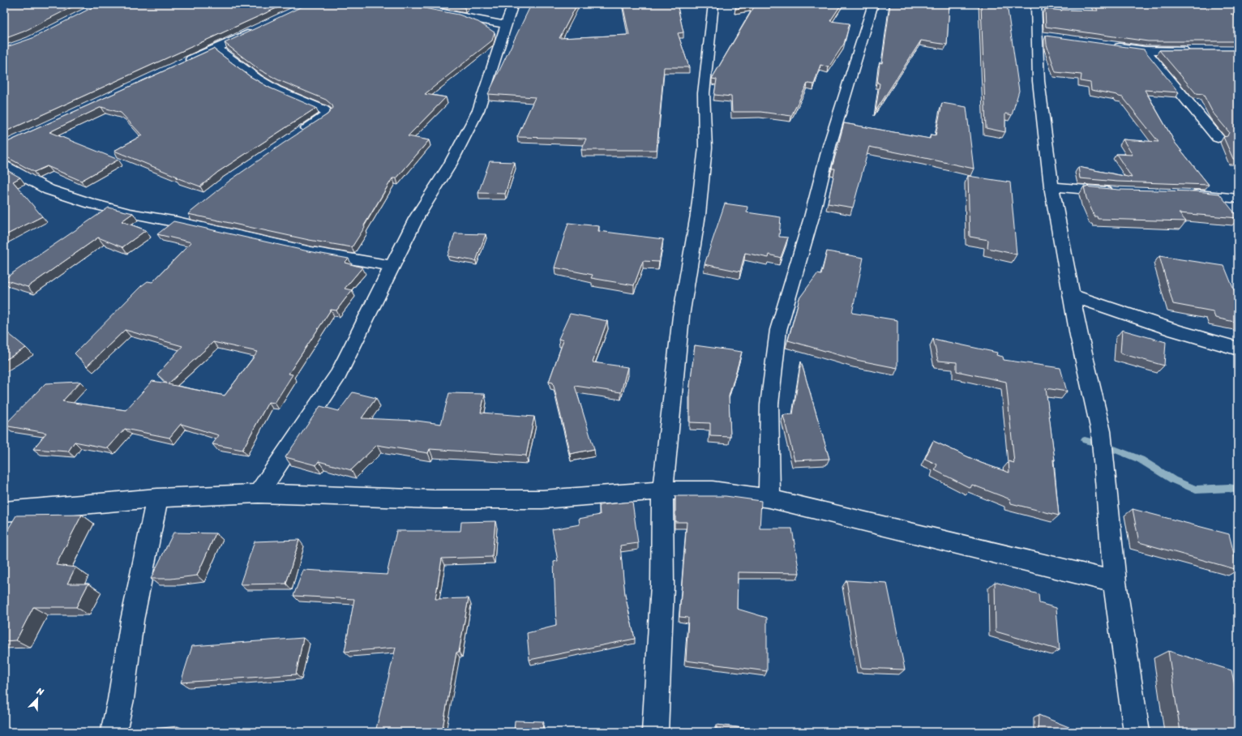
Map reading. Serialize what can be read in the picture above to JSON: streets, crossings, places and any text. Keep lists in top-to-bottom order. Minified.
{"north":"top right"}
